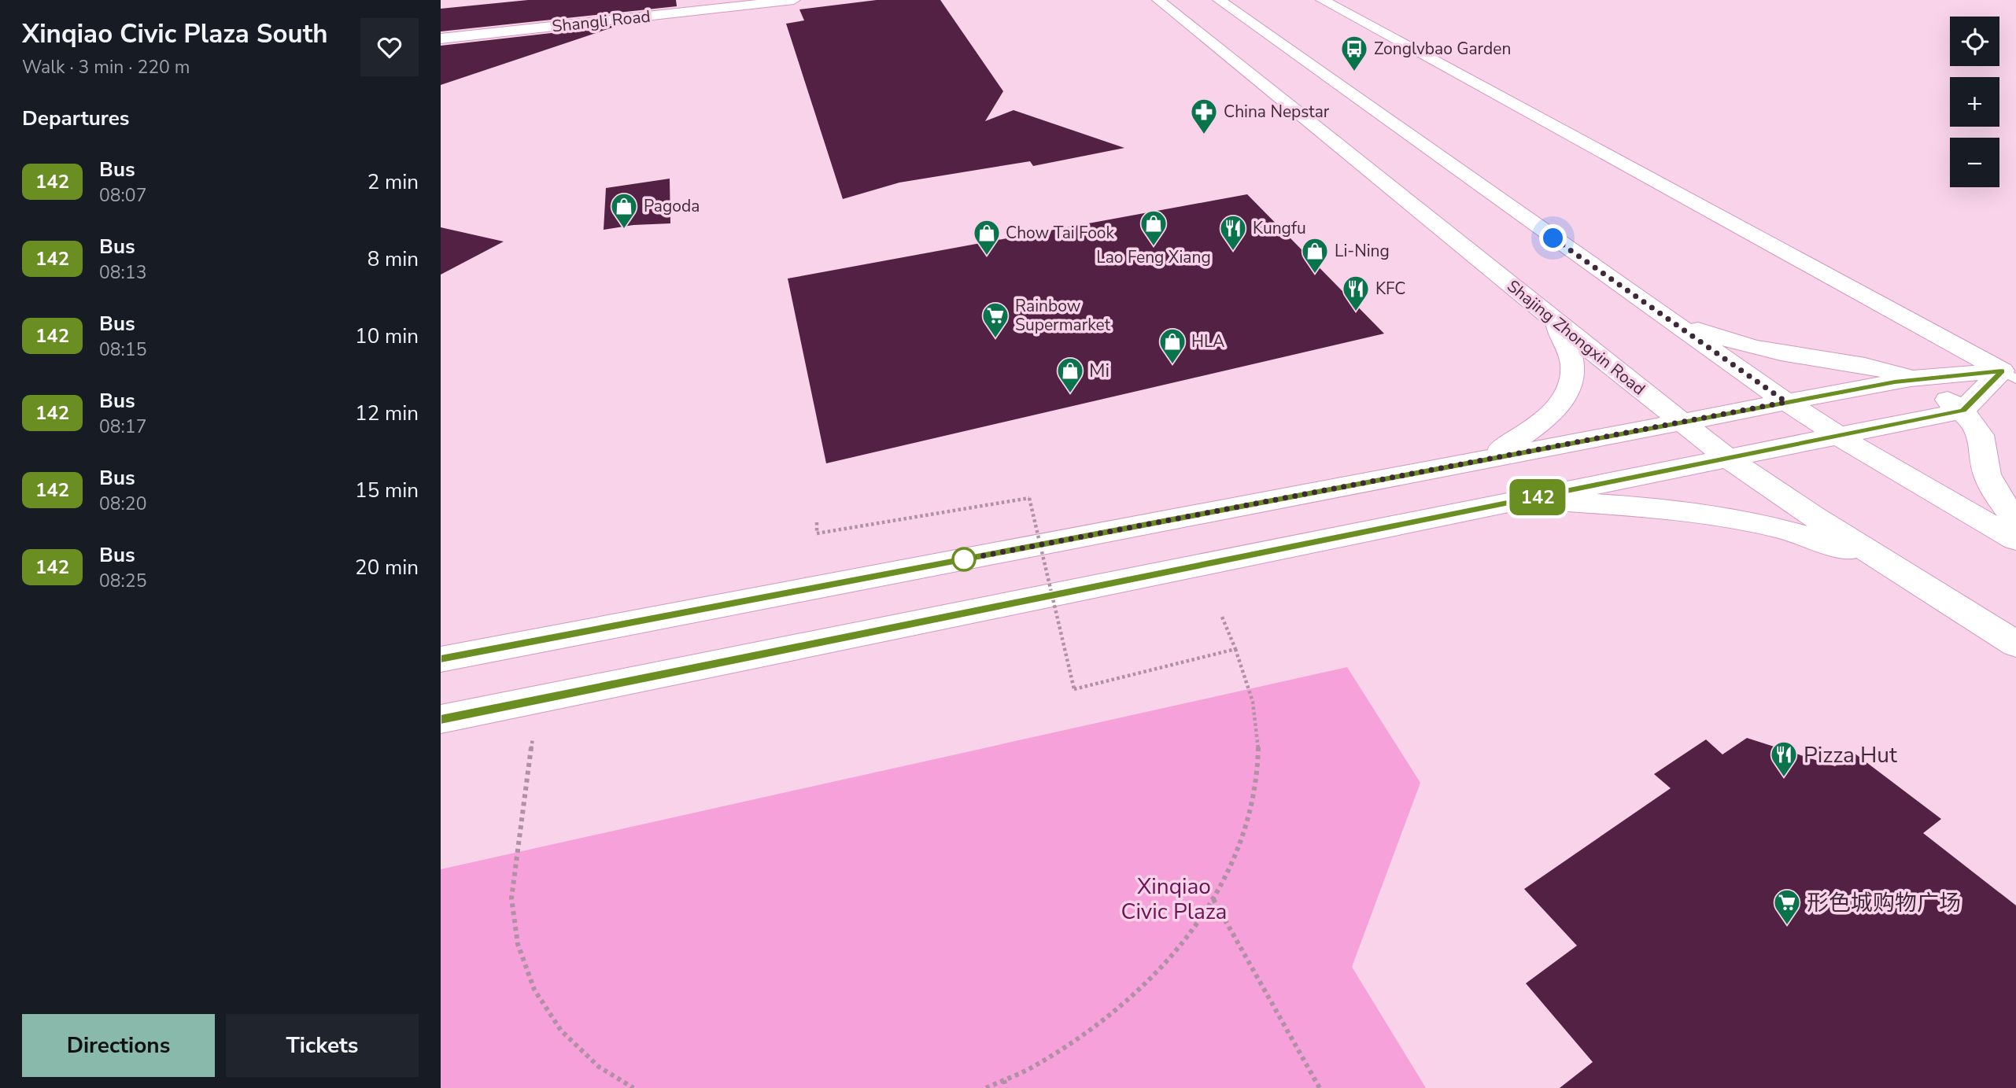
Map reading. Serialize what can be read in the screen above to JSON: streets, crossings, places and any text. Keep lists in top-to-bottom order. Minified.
{"streets":{"street":["Shangli Road","Shajing Zhongxin Road"]},"parks":["Xinqiao Civic Plaza"],"places":{"bus stop":["Zonglvbao Garden"],"pharmacy":["China Nepstar"],"shop":["Pagoda","Lao Feng Xiang","Chow Tai Fook","Li-Ning","HLA","Mi"],"restaurant":["Kungfu","KFC","Pizza Hut"],"supermarket":["Rainbow Supermarket","形色城购物广场"]},"lines":["bus line 142"],"page":{"heading":[["Xinqiao Civic Plaza South","Walk · 3 min · 220 m"],"Departures"],"on_map":"142","map_buttons":["+","−"],"list":[{"mark":"142","name":"Bus","note":"08:07","value":"2 min"},{"mark":"142","name":"Bus","note":"08:13","value":"8 min"},{"mark":"142","name":"Bus","note":"08:15","value":"10 min"},{"mark":"142","name":"Bus","note":"08:17","value":"12 min"},{"mark":"142","name":"Bus","note":"08:20","value":"15 min"},{"mark":"142","name":"Bus","note":"08:25","value":"20 min"}],"buttons":["Directions","Tickets"]}}
